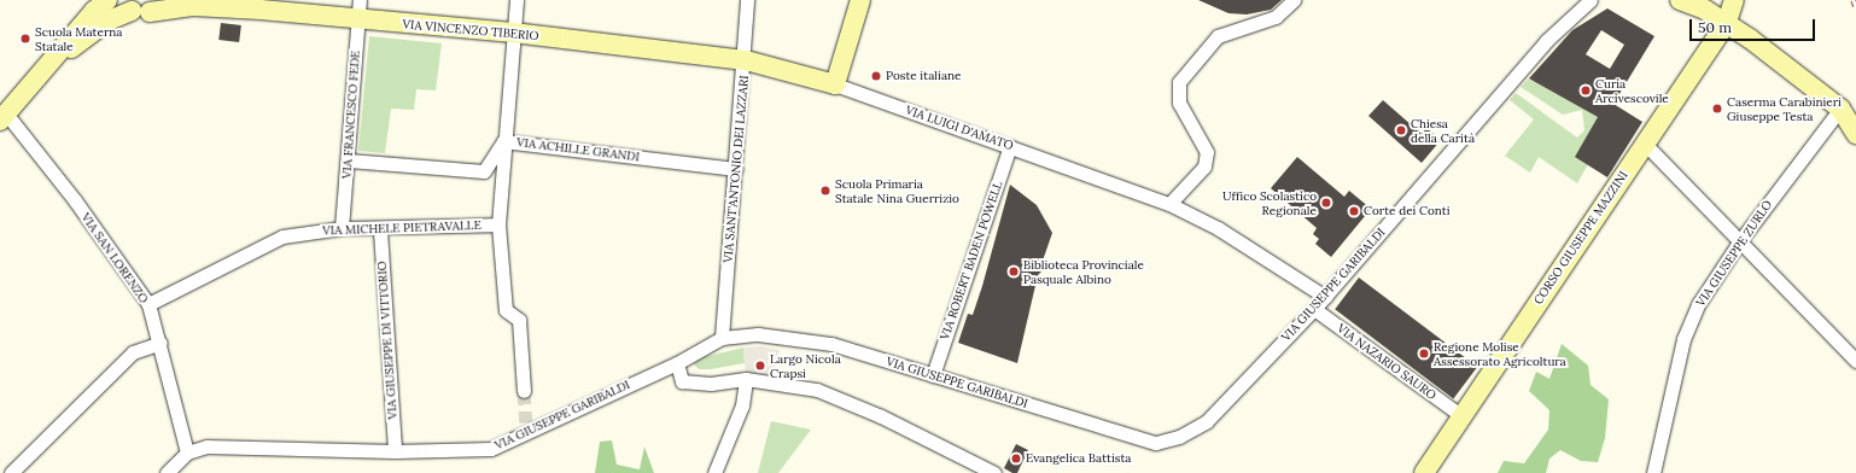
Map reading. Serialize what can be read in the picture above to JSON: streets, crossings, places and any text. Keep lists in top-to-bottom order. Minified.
{"streets":{"main road":["VIA VINCENZO TIBERIO","VIA LUIGI D'AMATO","CORSO GIUSEPPE MAZZINI"],"street":["VIA FRANCESCO FEDE","VIA ACHILLE GRANDI","VIA SANT'ANTONIO DEI LAZZARI","VIA MICHELE PIETRAVALLE","VIA GIUSEPPE ZURLO","VIA SAN LORENZO","VIA ROBERT BADEN POWELL","VIA GIUSEPPE GARIBALDI","VIA GIUSEPPE DI VITTORIO","VIA NAZARIO SAURO"]},"crossings":[["VIA VINCENZO TIBERIO","VIA FRANCESCO FEDE"],["VIA VINCENZO TIBERIO","VIA LUIGI D'AMATO"],["VIA VINCENZO TIBERIO","VIA SANT'ANTONIO DEI LAZZARI"],["VIA VINCENZO TIBERIO","VIA SAN LORENZO"],["VIA FRANCESCO FEDE","VIA ACHILLE GRANDI"],["VIA FRANCESCO FEDE","VIA MICHELE PIETRAVALLE"],["VIA LUIGI D'AMATO","VIA SANT'ANTONIO DEI LAZZARI"],["VIA LUIGI D'AMATO","VIA ROBERT BADEN POWELL"],["VIA LUIGI D'AMATO","VIA GIUSEPPE GARIBALDI"],["VIA ACHILLE GRANDI","VIA SANT'ANTONIO DEI LAZZARI"],["VIA SANT'ANTONIO DEI LAZZARI","VIA GIUSEPPE GARIBALDI"],["VIA MICHELE PIETRAVALLE","VIA SAN LORENZO"],["VIA MICHELE PIETRAVALLE","VIA GIUSEPPE DI VITTORIO"],["CORSO GIUSEPPE MAZZINI","VIA NAZARIO SAURO"],["VIA SAN LORENZO","VIA GIUSEPPE GARIBALDI"],["VIA ROBERT BADEN POWELL","VIA GIUSEPPE GARIBALDI"],["VIA GIUSEPPE GARIBALDI","VIA GIUSEPPE DI VITTORIO"],["VIA GIUSEPPE GARIBALDI","VIA NAZARIO SAURO"]],"places":["Scuola Materna Statale","Poste italiane","Curia Arcivescovile","Caserma Carabinieri Giuseppe Testa","Chiesa della Carità","Scuola Primaria Statale Nina Guerrizio","Uffico Scolastico Regionale","Corte dei Conti","Biblioteca Provinciale Pasquale Albino","Regione Molise Assessorato Agricoltura","Largo Nicola Crapsi","Evangelica Battista"],"scale_bar":"50 m"}
